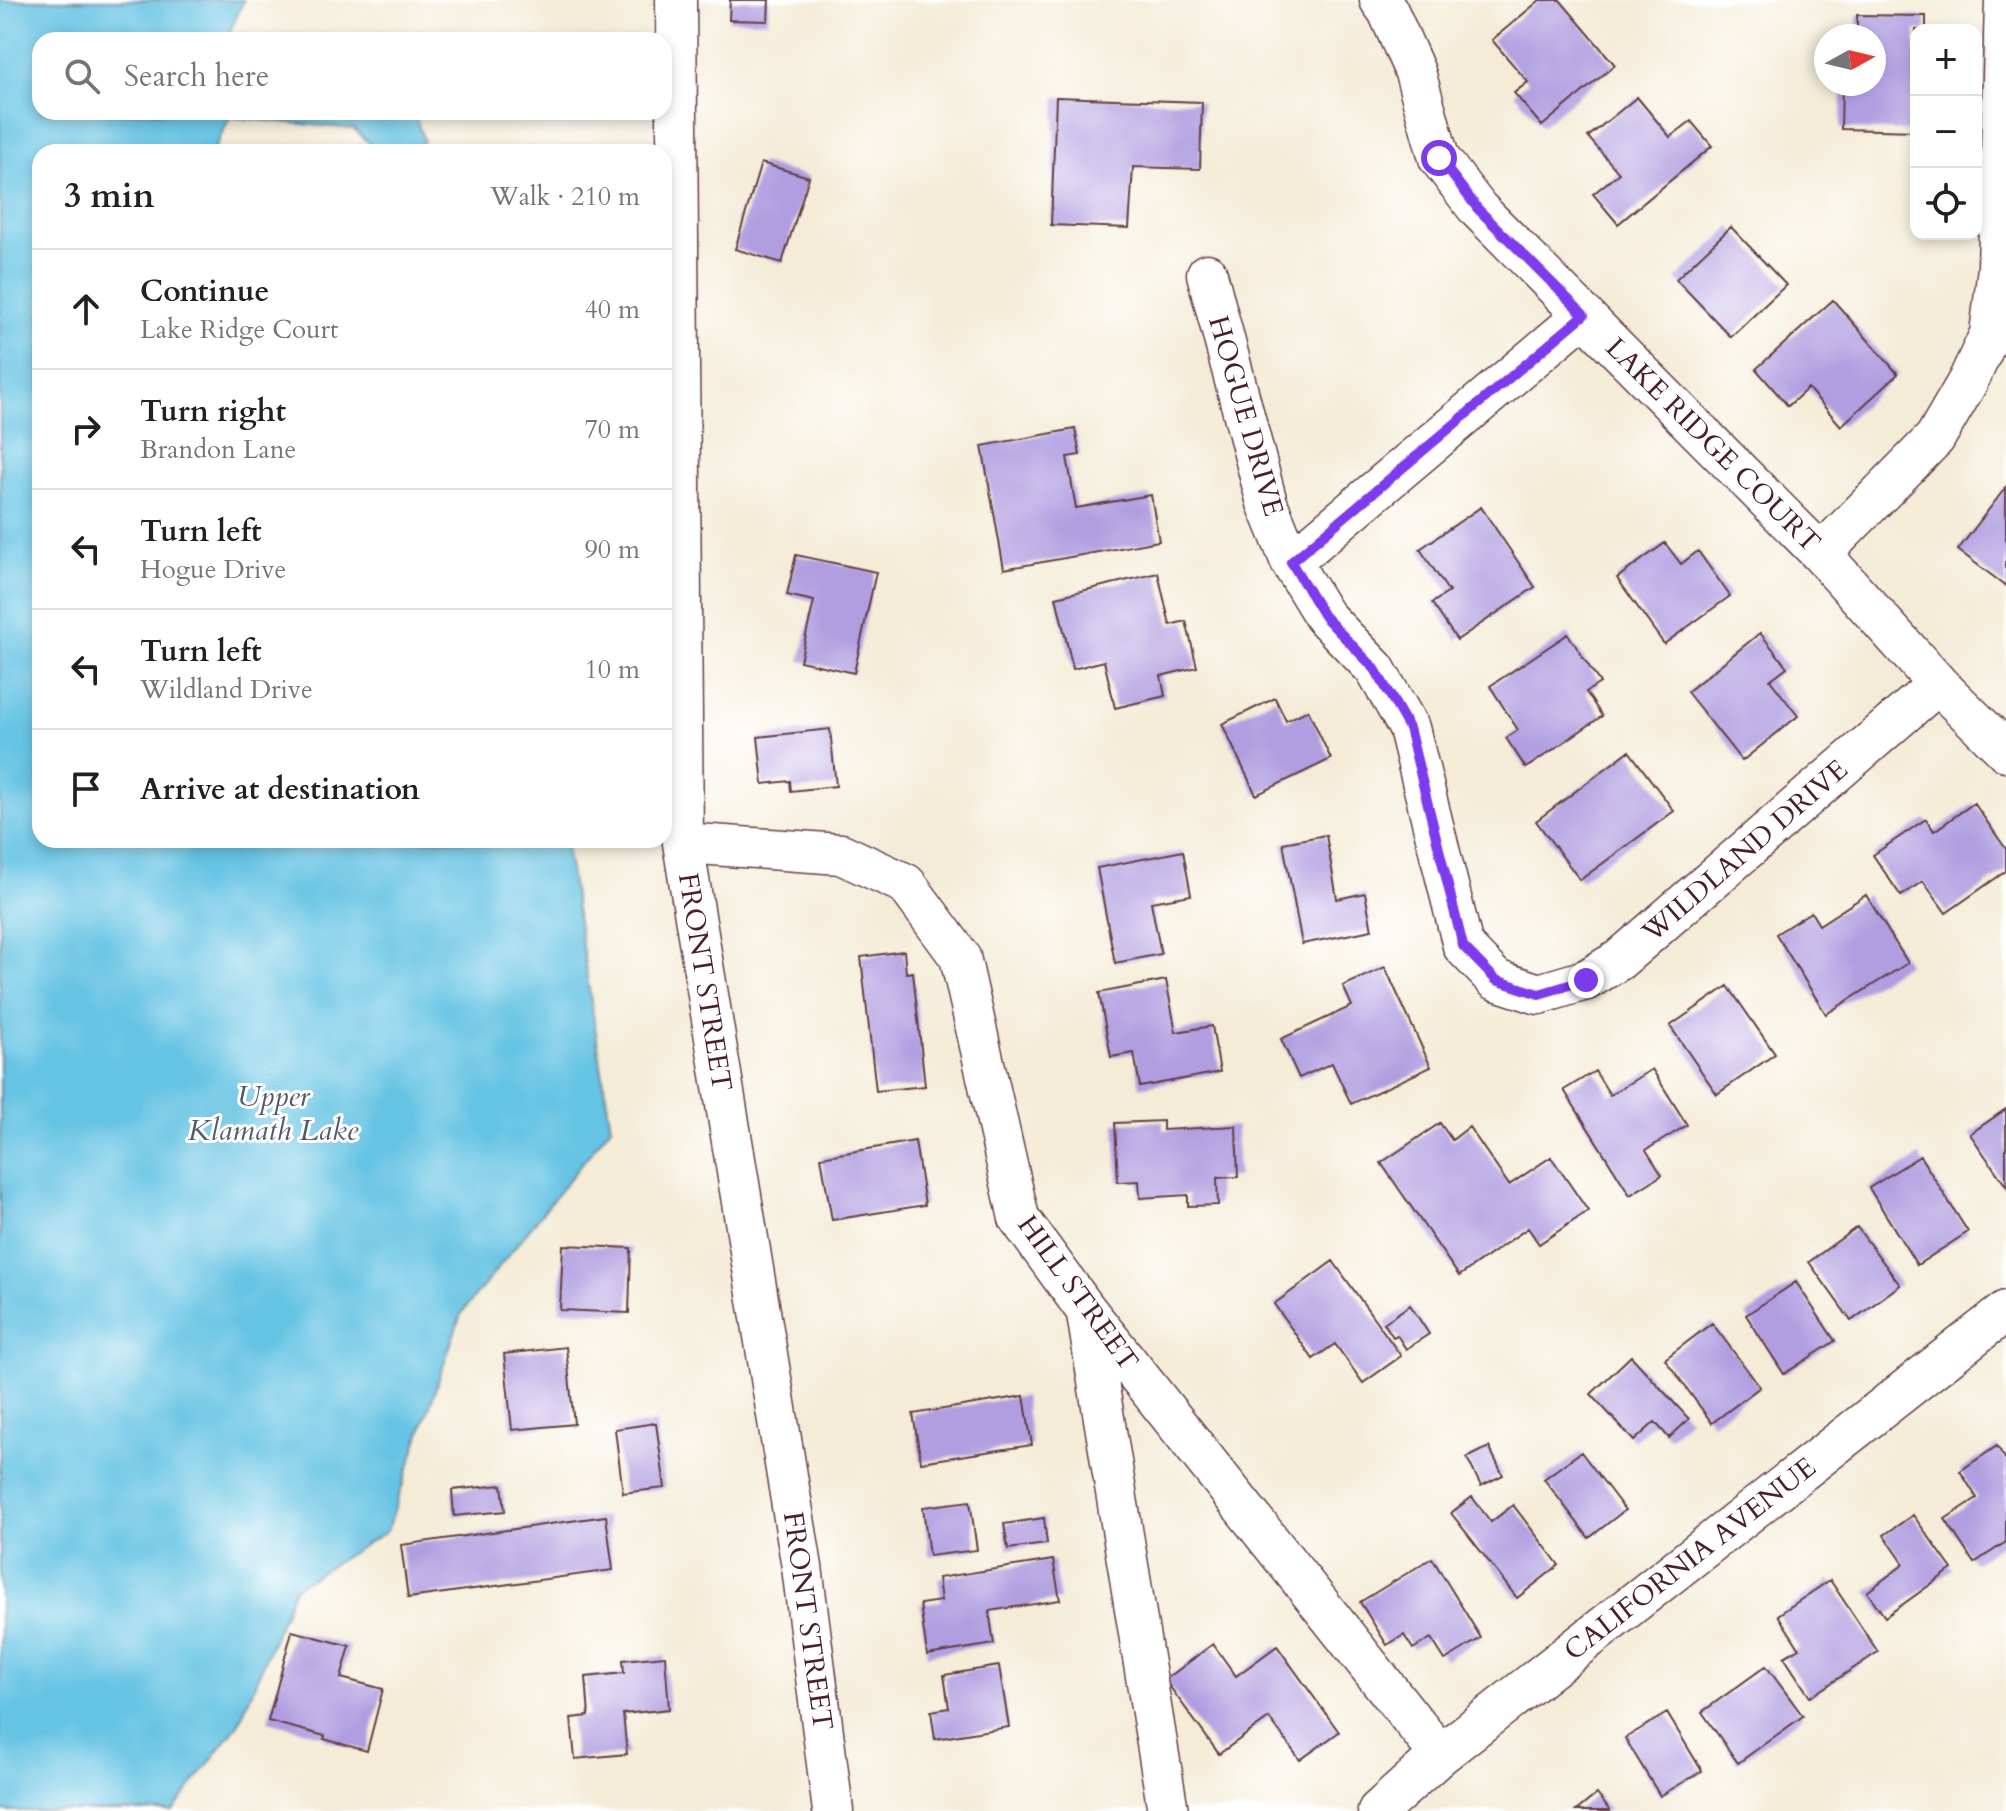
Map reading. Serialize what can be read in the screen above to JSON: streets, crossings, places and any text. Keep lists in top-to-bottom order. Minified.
{"streets":{"street":["HOGUE DRIVE","LAKE RIDGE COURT","WILDLAND DRIVE","FRONT STREET","HILL STREET","CALIFORNIA AVENUE"]},"crossings":[["HOGUE DRIVE","WILDLAND DRIVE"],["LAKE RIDGE COURT","WILDLAND DRIVE"],["FRONT STREET","HILL STREET"],["HILL STREET","CALIFORNIA AVENUE"]],"water":["Upper Klamath Lake"],"north":"right","page":{"map_buttons":["+","−"],"search":"Search here","heading":["3 min","Walk · 210 m"],"list":[["Continue","Lake Ridge Court","40 m"],["Turn right","Brandon Lane","70 m"],["Turn left","Hogue Drive","90 m"],["Turn left","Wildland Drive","10 m"],"Arrive at destination"]}}
